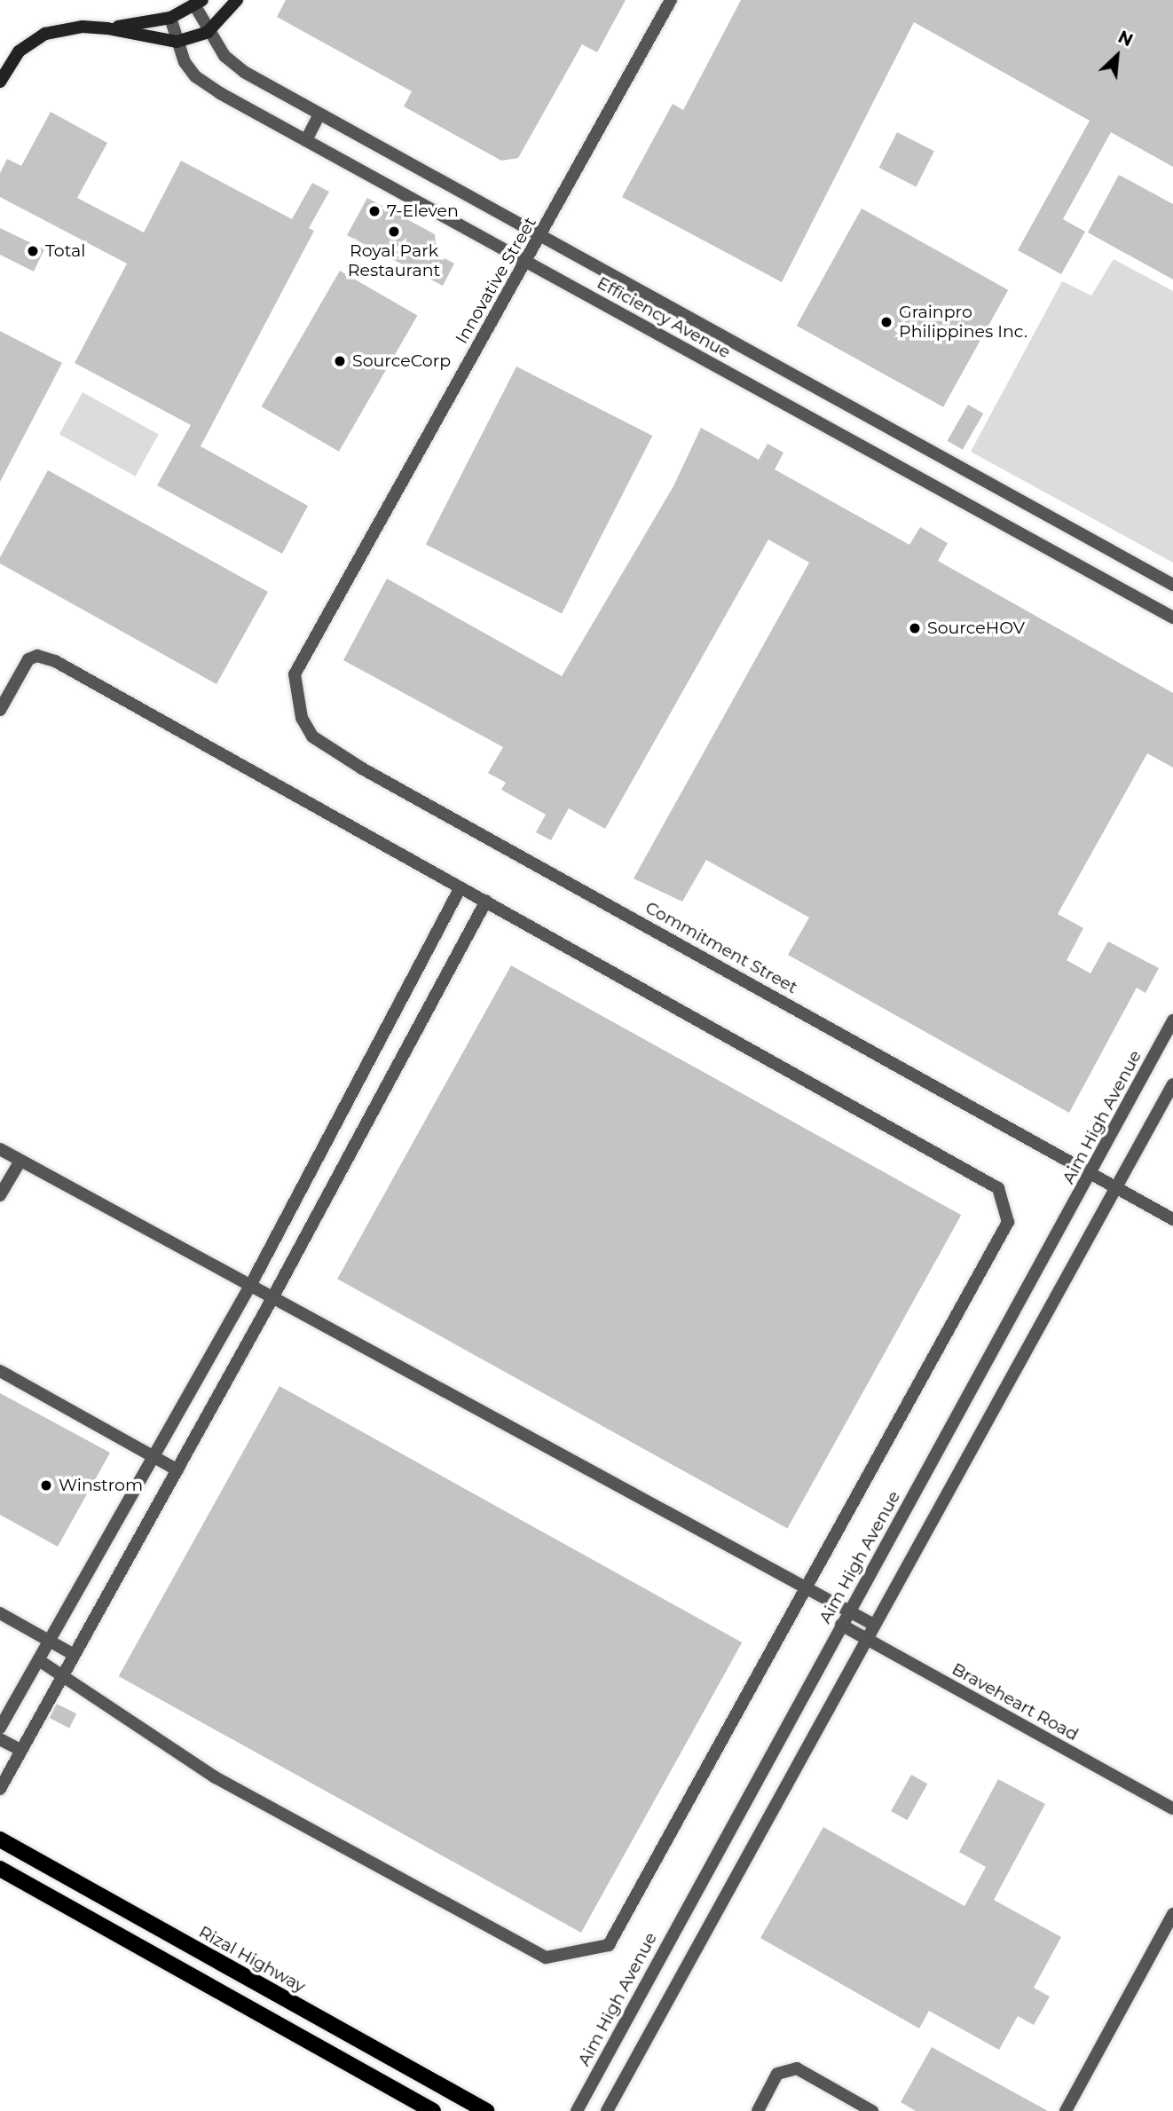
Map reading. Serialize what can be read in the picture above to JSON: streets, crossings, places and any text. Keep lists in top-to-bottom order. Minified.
{"streets":{"main road":["Rizal Highway"],"street":["Innovative Street","Efficiency Avenue","Commitment Street","Aim High Avenue","Braveheart Road"]},"crossings":[["Innovative Street","Efficiency Avenue"],["Innovative Street","Commitment Street"],["Commitment Street","Aim High Avenue"],["Aim High Avenue","Braveheart Road"]],"places":["7-Eleven","Royal Park Restaurant","Total","Grainpro Philippines Inc.","SourceCorp","SourceHOV","Winstrom"],"north":"top right"}
